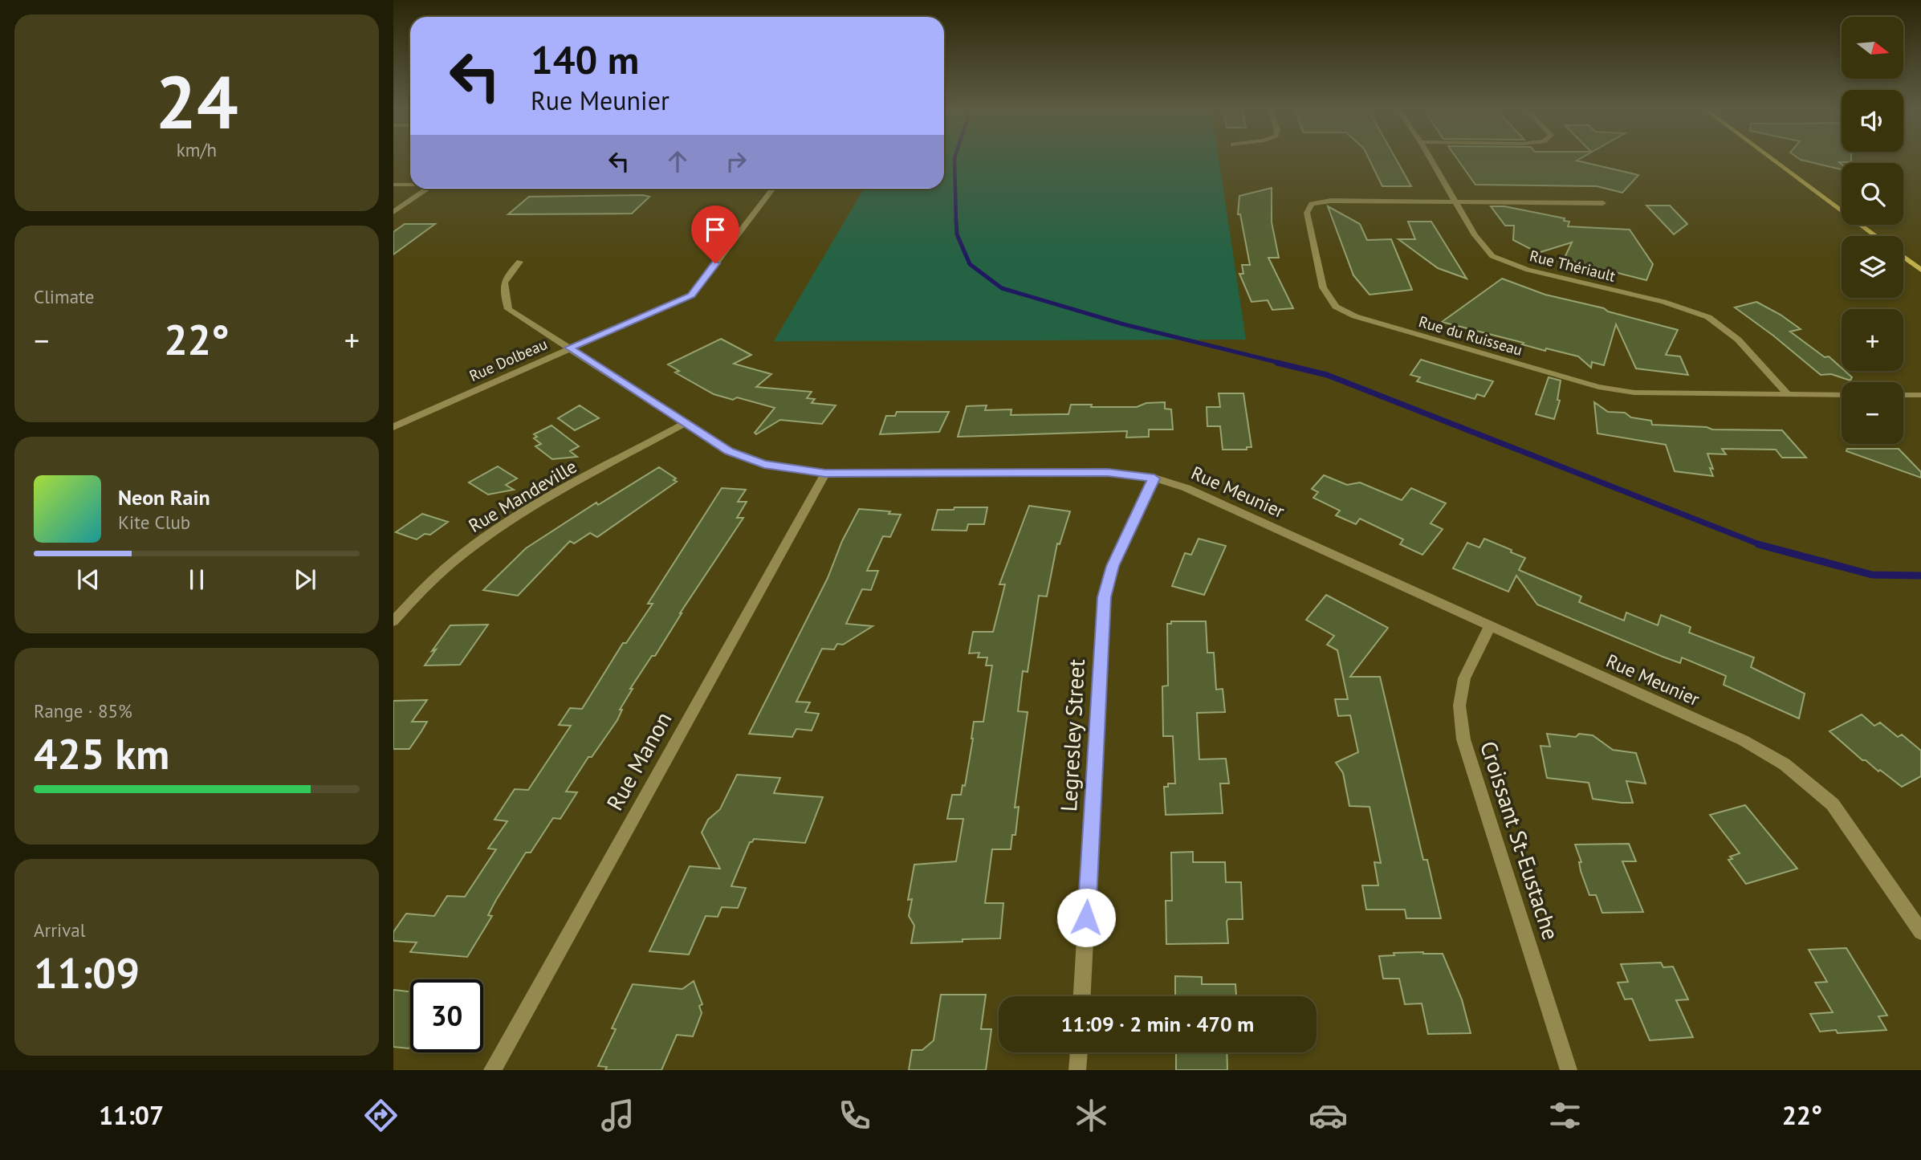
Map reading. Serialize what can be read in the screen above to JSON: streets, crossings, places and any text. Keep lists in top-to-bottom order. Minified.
{"streets":{"street":["Rue Thériault","Rue du Ruisseau","Rue Dolbeau","Rue Meunier","Rue Mandeville","Legresley Street","Rue Manon","Croissant St-Eustache"]},"crossings":[["Rue Thériault","Rue du Ruisseau"],["Rue Dolbeau","Rue Meunier"],["Rue Meunier","Rue Mandeville"],["Rue Meunier","Legresley Street"],["Rue Meunier","Rue Manon"],["Rue Meunier","Croissant St-Eustache"]],"north":"right","page":{"tile":[["24","km/h"],"Climate",["Range · 85%","425 km"],["Arrival","11:09"]],"map_buttons":["+","−"],"turn":["140 m","Rue Meunier"],"heat":["−","22°","+"],"song":["Neon Rain","Kite Club"],"limit":"30","trip":"11:09 · 2 min · 470 m","tabs":["11:07","22°"]}}
